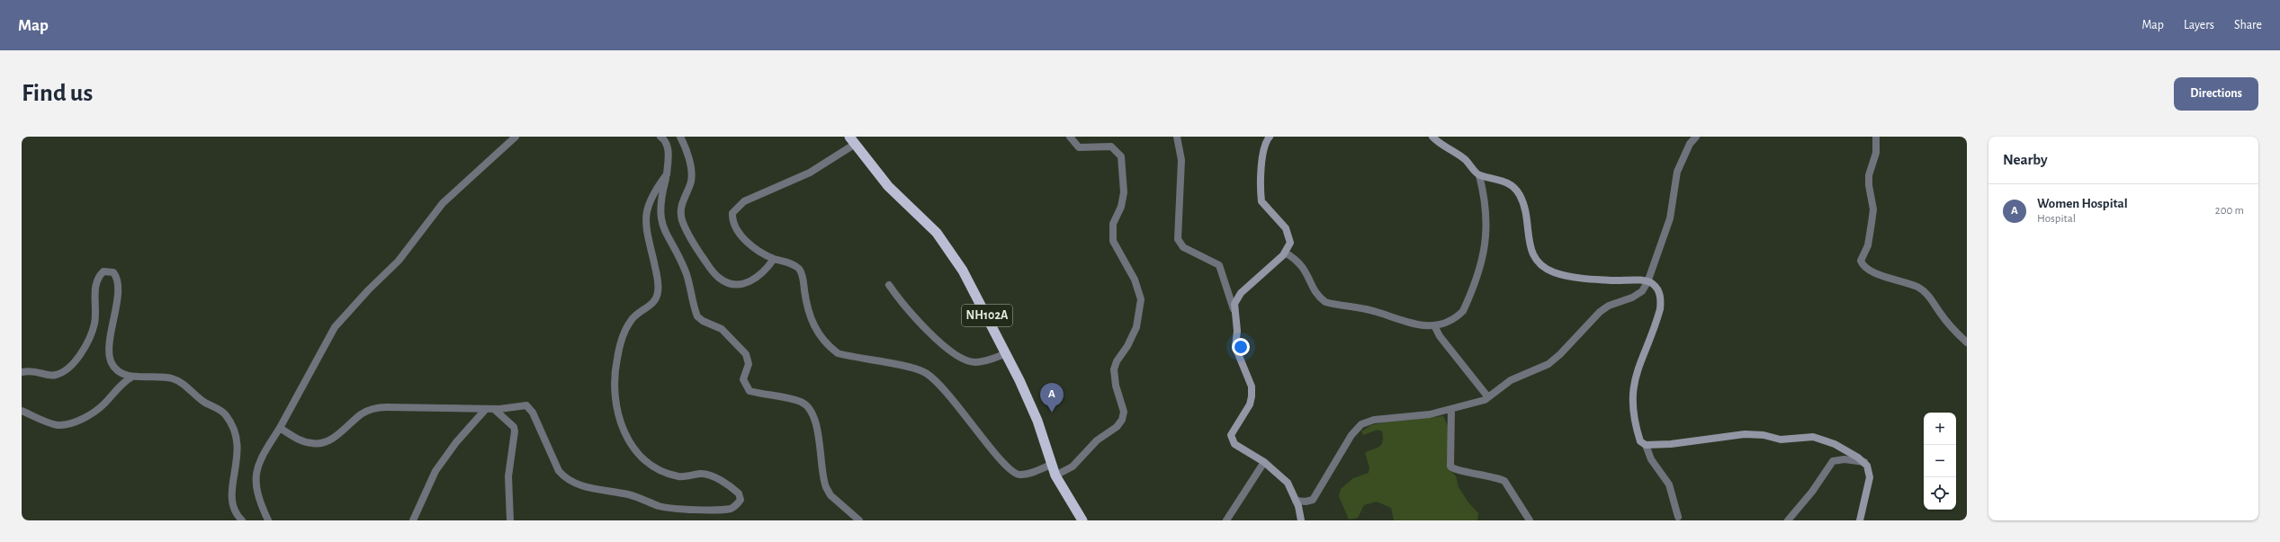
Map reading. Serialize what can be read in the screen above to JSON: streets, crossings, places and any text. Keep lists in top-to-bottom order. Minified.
{"streets":{"highway":["NH102A"]},"page":{"header":"Map","nav":["Map","Layers","Share"],"buttons":"Directions","title":"Find us","heading":"Nearby","list":[{"mark":"A","name":"Women Hospital","note":"Hospital","value":"200 m"}],"pins":"A","map_buttons":["+","−"]}}
